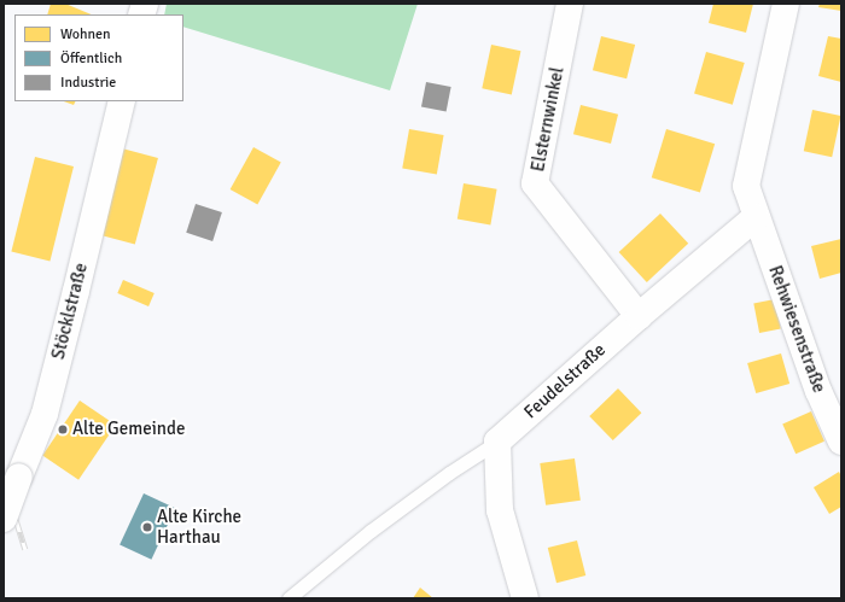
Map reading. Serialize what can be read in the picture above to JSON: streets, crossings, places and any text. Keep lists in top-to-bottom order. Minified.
{"streets":{"street":["Elsternwinkel","Stöcklstraße","Rehwiesenstraße","Feudelstraße"]},"crossings":[["Elsternwinkel","Feudelstraße"],["Rehwiesenstraße","Feudelstraße"]],"places":["Alte Gemeinde","Alte Kirche Harthau"],"legend":["Wohnen","Öffentlich","Industrie"]}
